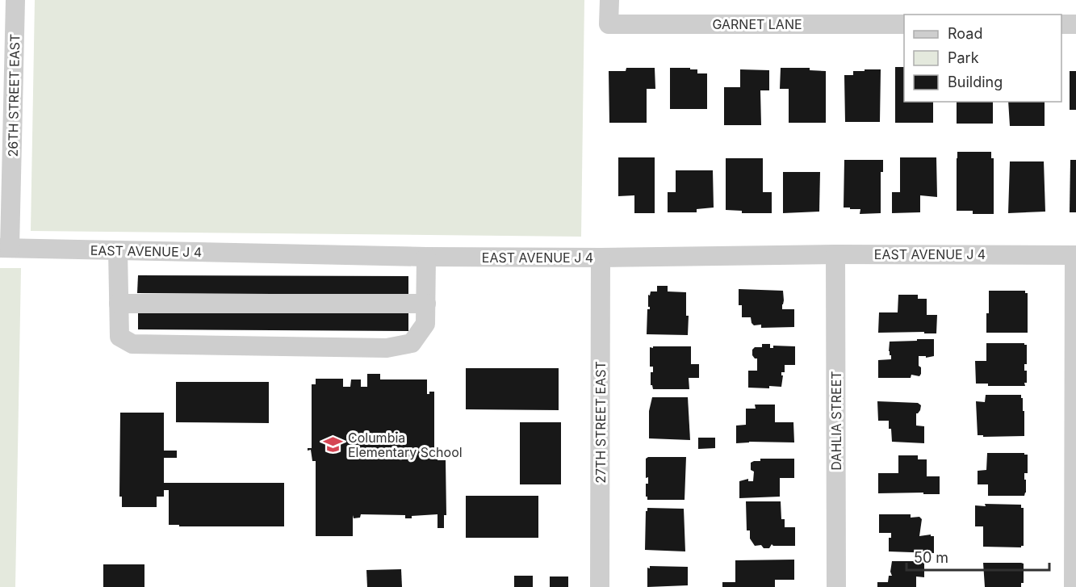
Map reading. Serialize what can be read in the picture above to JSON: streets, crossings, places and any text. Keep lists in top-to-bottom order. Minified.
{"streets":{"street":["GARNET LANE","26TH STREET EAST","EAST AVENUE J 4","DAHLIA STREET","27TH STREET EAST"]},"crossings":[["26TH STREET EAST","EAST AVENUE J 4"],["EAST AVENUE J 4","DAHLIA STREET"],["EAST AVENUE J 4","27TH STREET EAST"]],"places":{"school or university":["Columbia Elementary School"]},"legend":["Road","Park","Building"],"scale_bar":"50 m"}
